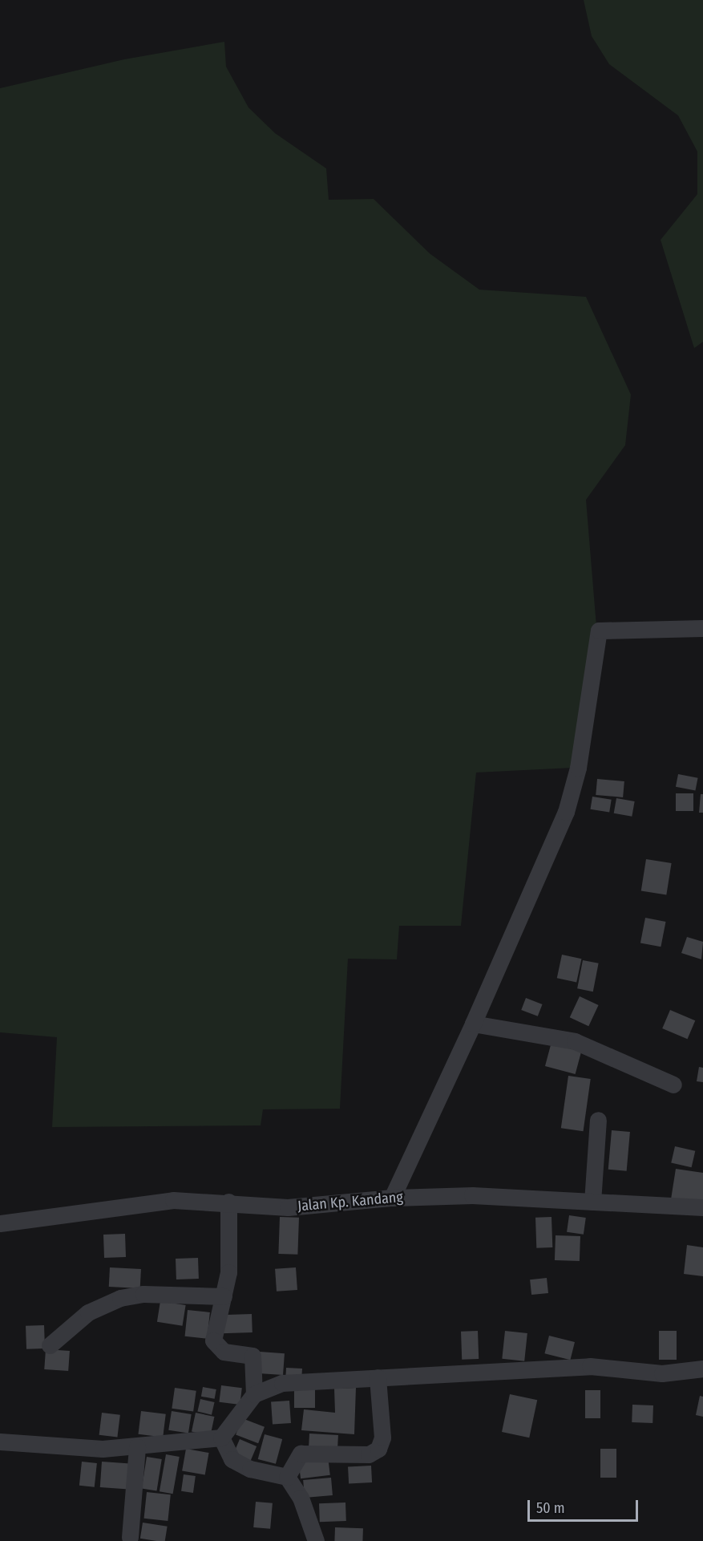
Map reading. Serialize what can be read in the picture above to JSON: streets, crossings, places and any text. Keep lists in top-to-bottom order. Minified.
{"streets":{"street":["Jalan Kp. Kandang"]},"scale_bar":"50 m"}
